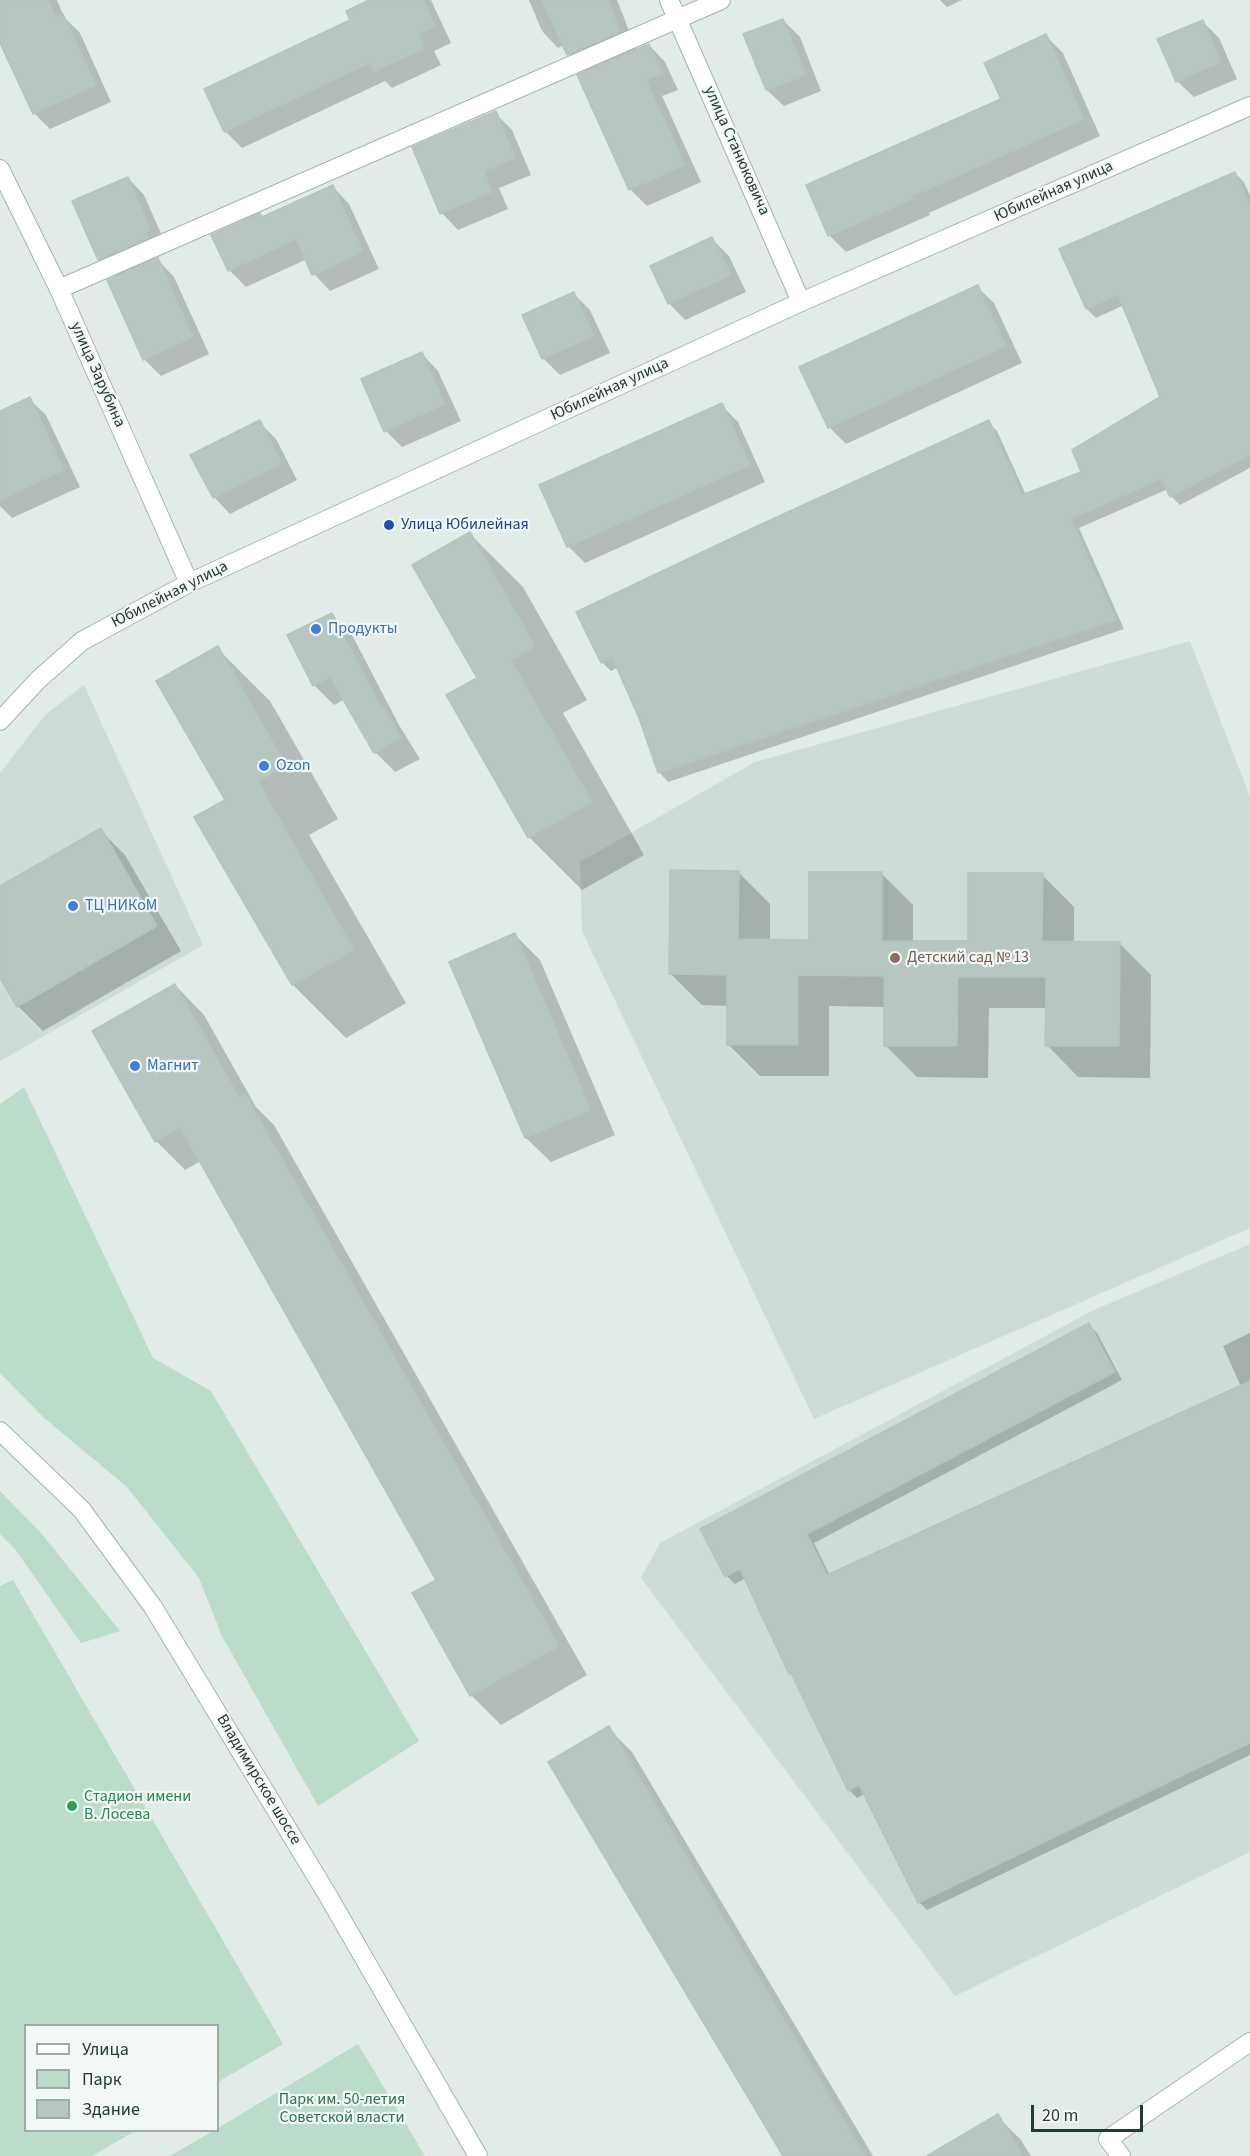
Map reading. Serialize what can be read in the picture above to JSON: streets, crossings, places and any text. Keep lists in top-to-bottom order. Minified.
{"streets":{"main road":["улица Станюковича","Юбилейная улица","улица Зарубина","Владимирское шоссе"]},"crossings":[["улица Станюковича","Юбилейная улица"],["Юбилейная улица","улица Зарубина"]],"parks":["Парк им. 50-летия Советской власти"],"places":["Улица Юбилейная","Продукты","Ozon","ТЦ НИКоМ","Детский сад № 13","Магнит","Стадион имени В. Лосева"],"legend":["Улица","Парк","Здание"],"scale_bar":"20 m"}
